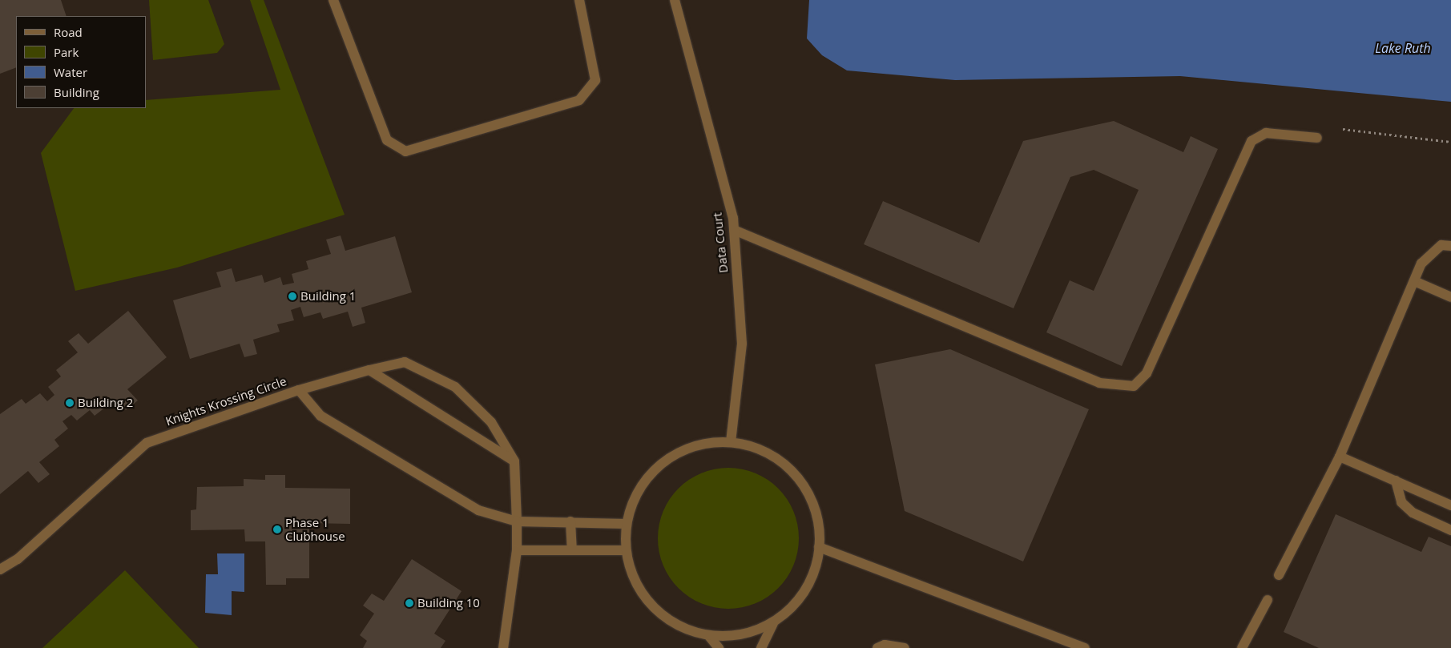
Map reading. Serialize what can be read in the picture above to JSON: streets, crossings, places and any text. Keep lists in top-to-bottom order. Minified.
{"streets":{"street":["Data Court","Knights Krossing Circle"]},"water":["Lake Ruth"],"places":["Building 1","Building 2","Phase 1 Clubhouse","Building 10"],"legend":["Road","Park","Water","Building"]}
